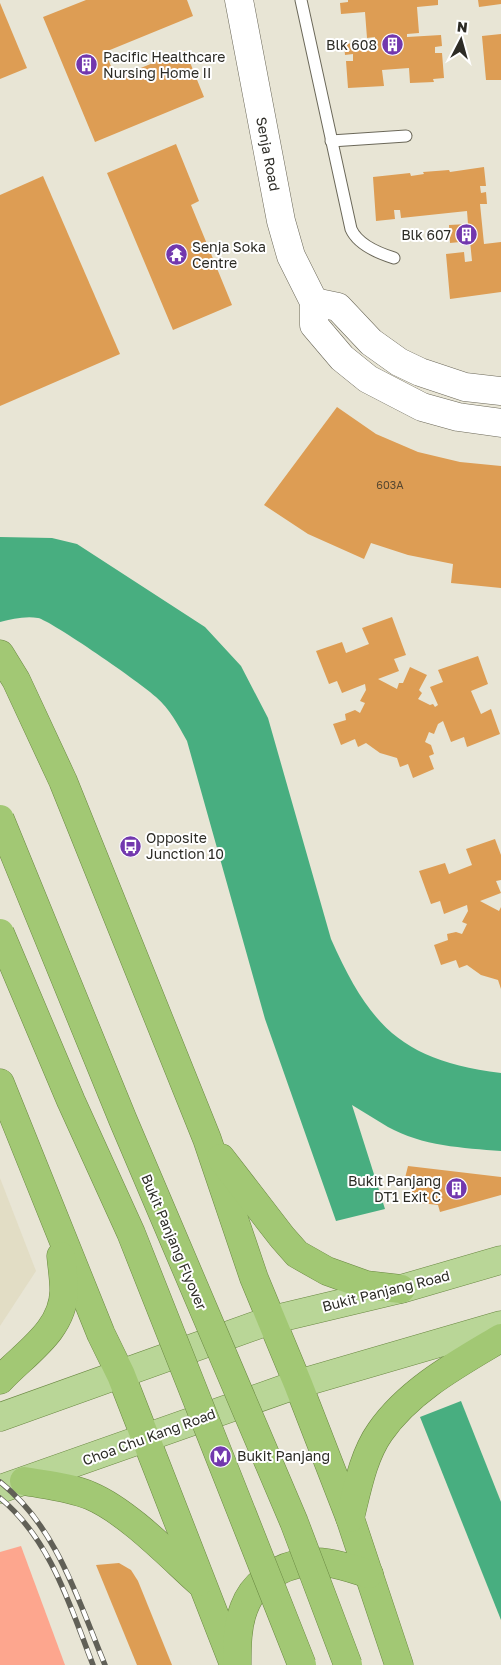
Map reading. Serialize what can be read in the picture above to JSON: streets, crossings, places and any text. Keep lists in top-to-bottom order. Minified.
{"streets":{"highway":["Bukit Panjang Flyover"],"main road":["Bukit Panjang Road","Choa Chu Kang Road"],"street":["Senja Road"]},"places":{"building":["Blk 608","Pacific Healthcare Nursing Home II","Blk 607","Bukit Panjang DT1 Exit C"],"temple":["Senja Soka Centre"],"bus stop":["Opposite Junction 10"],"metro station":["Bukit Panjang"]},"house_numbers":["603A"],"north":"top"}
